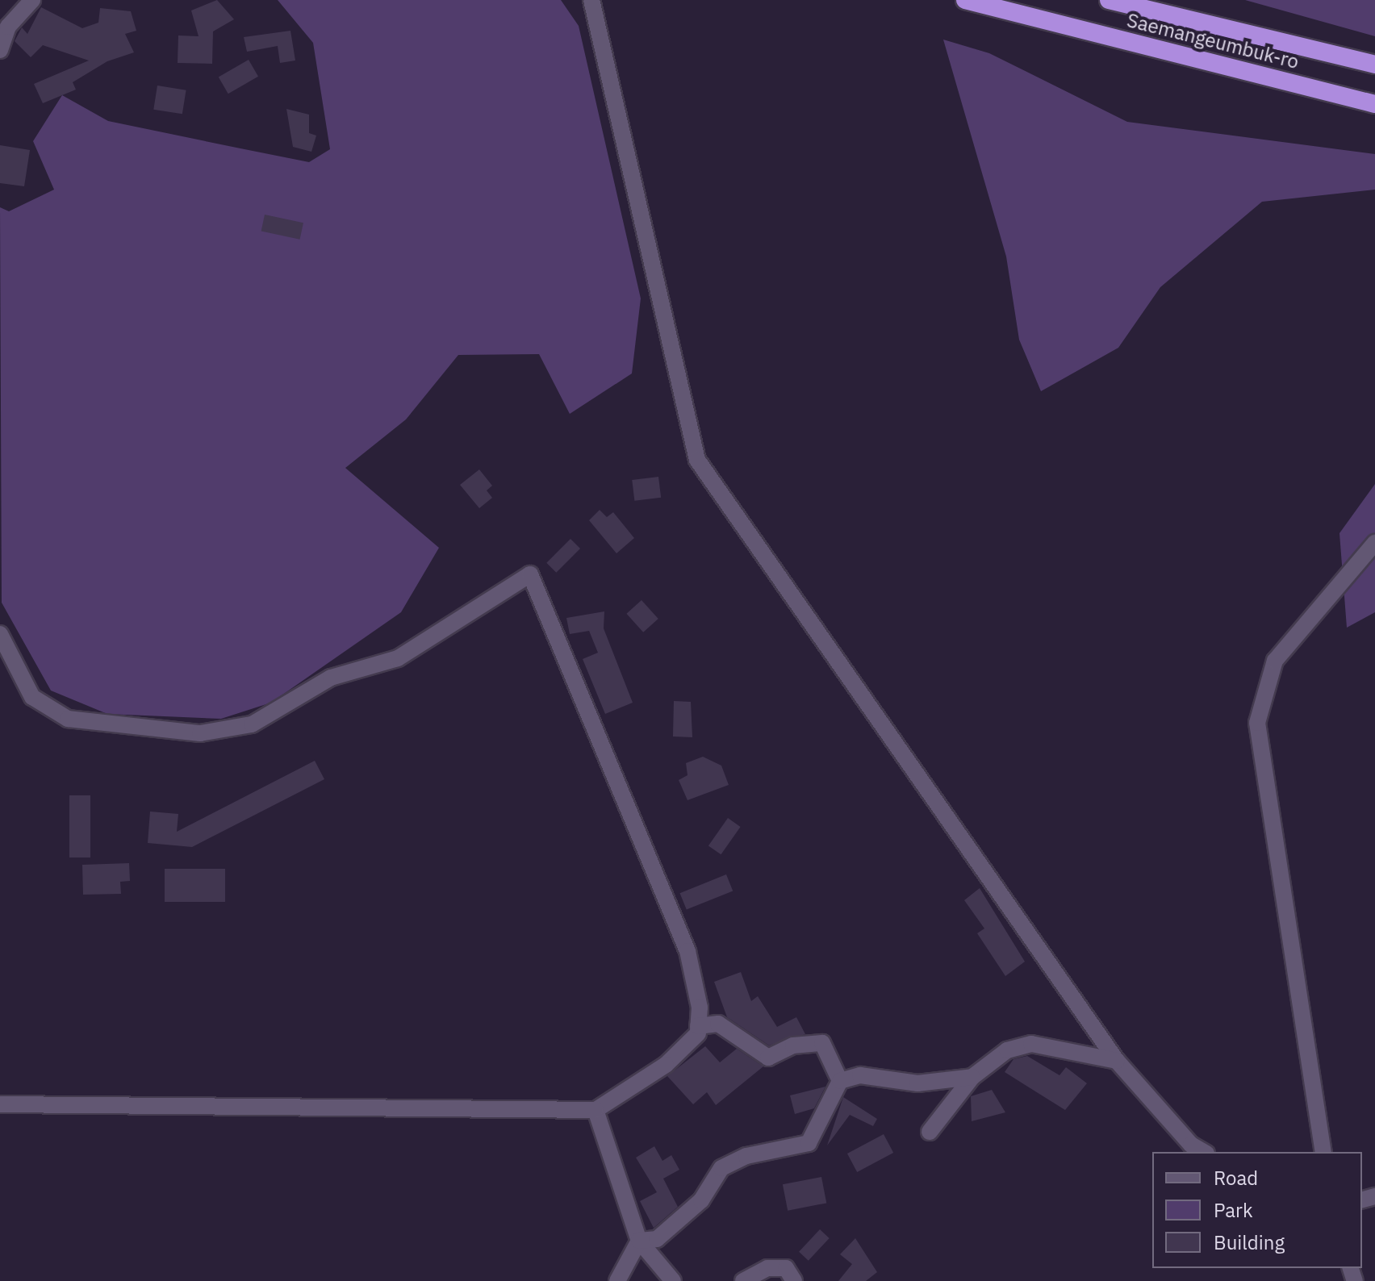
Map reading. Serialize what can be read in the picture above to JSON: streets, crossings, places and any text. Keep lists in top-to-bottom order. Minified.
{"streets":{"highway":["Saemangeumbuk-ro"]},"legend":["Road","Park","Building"]}
